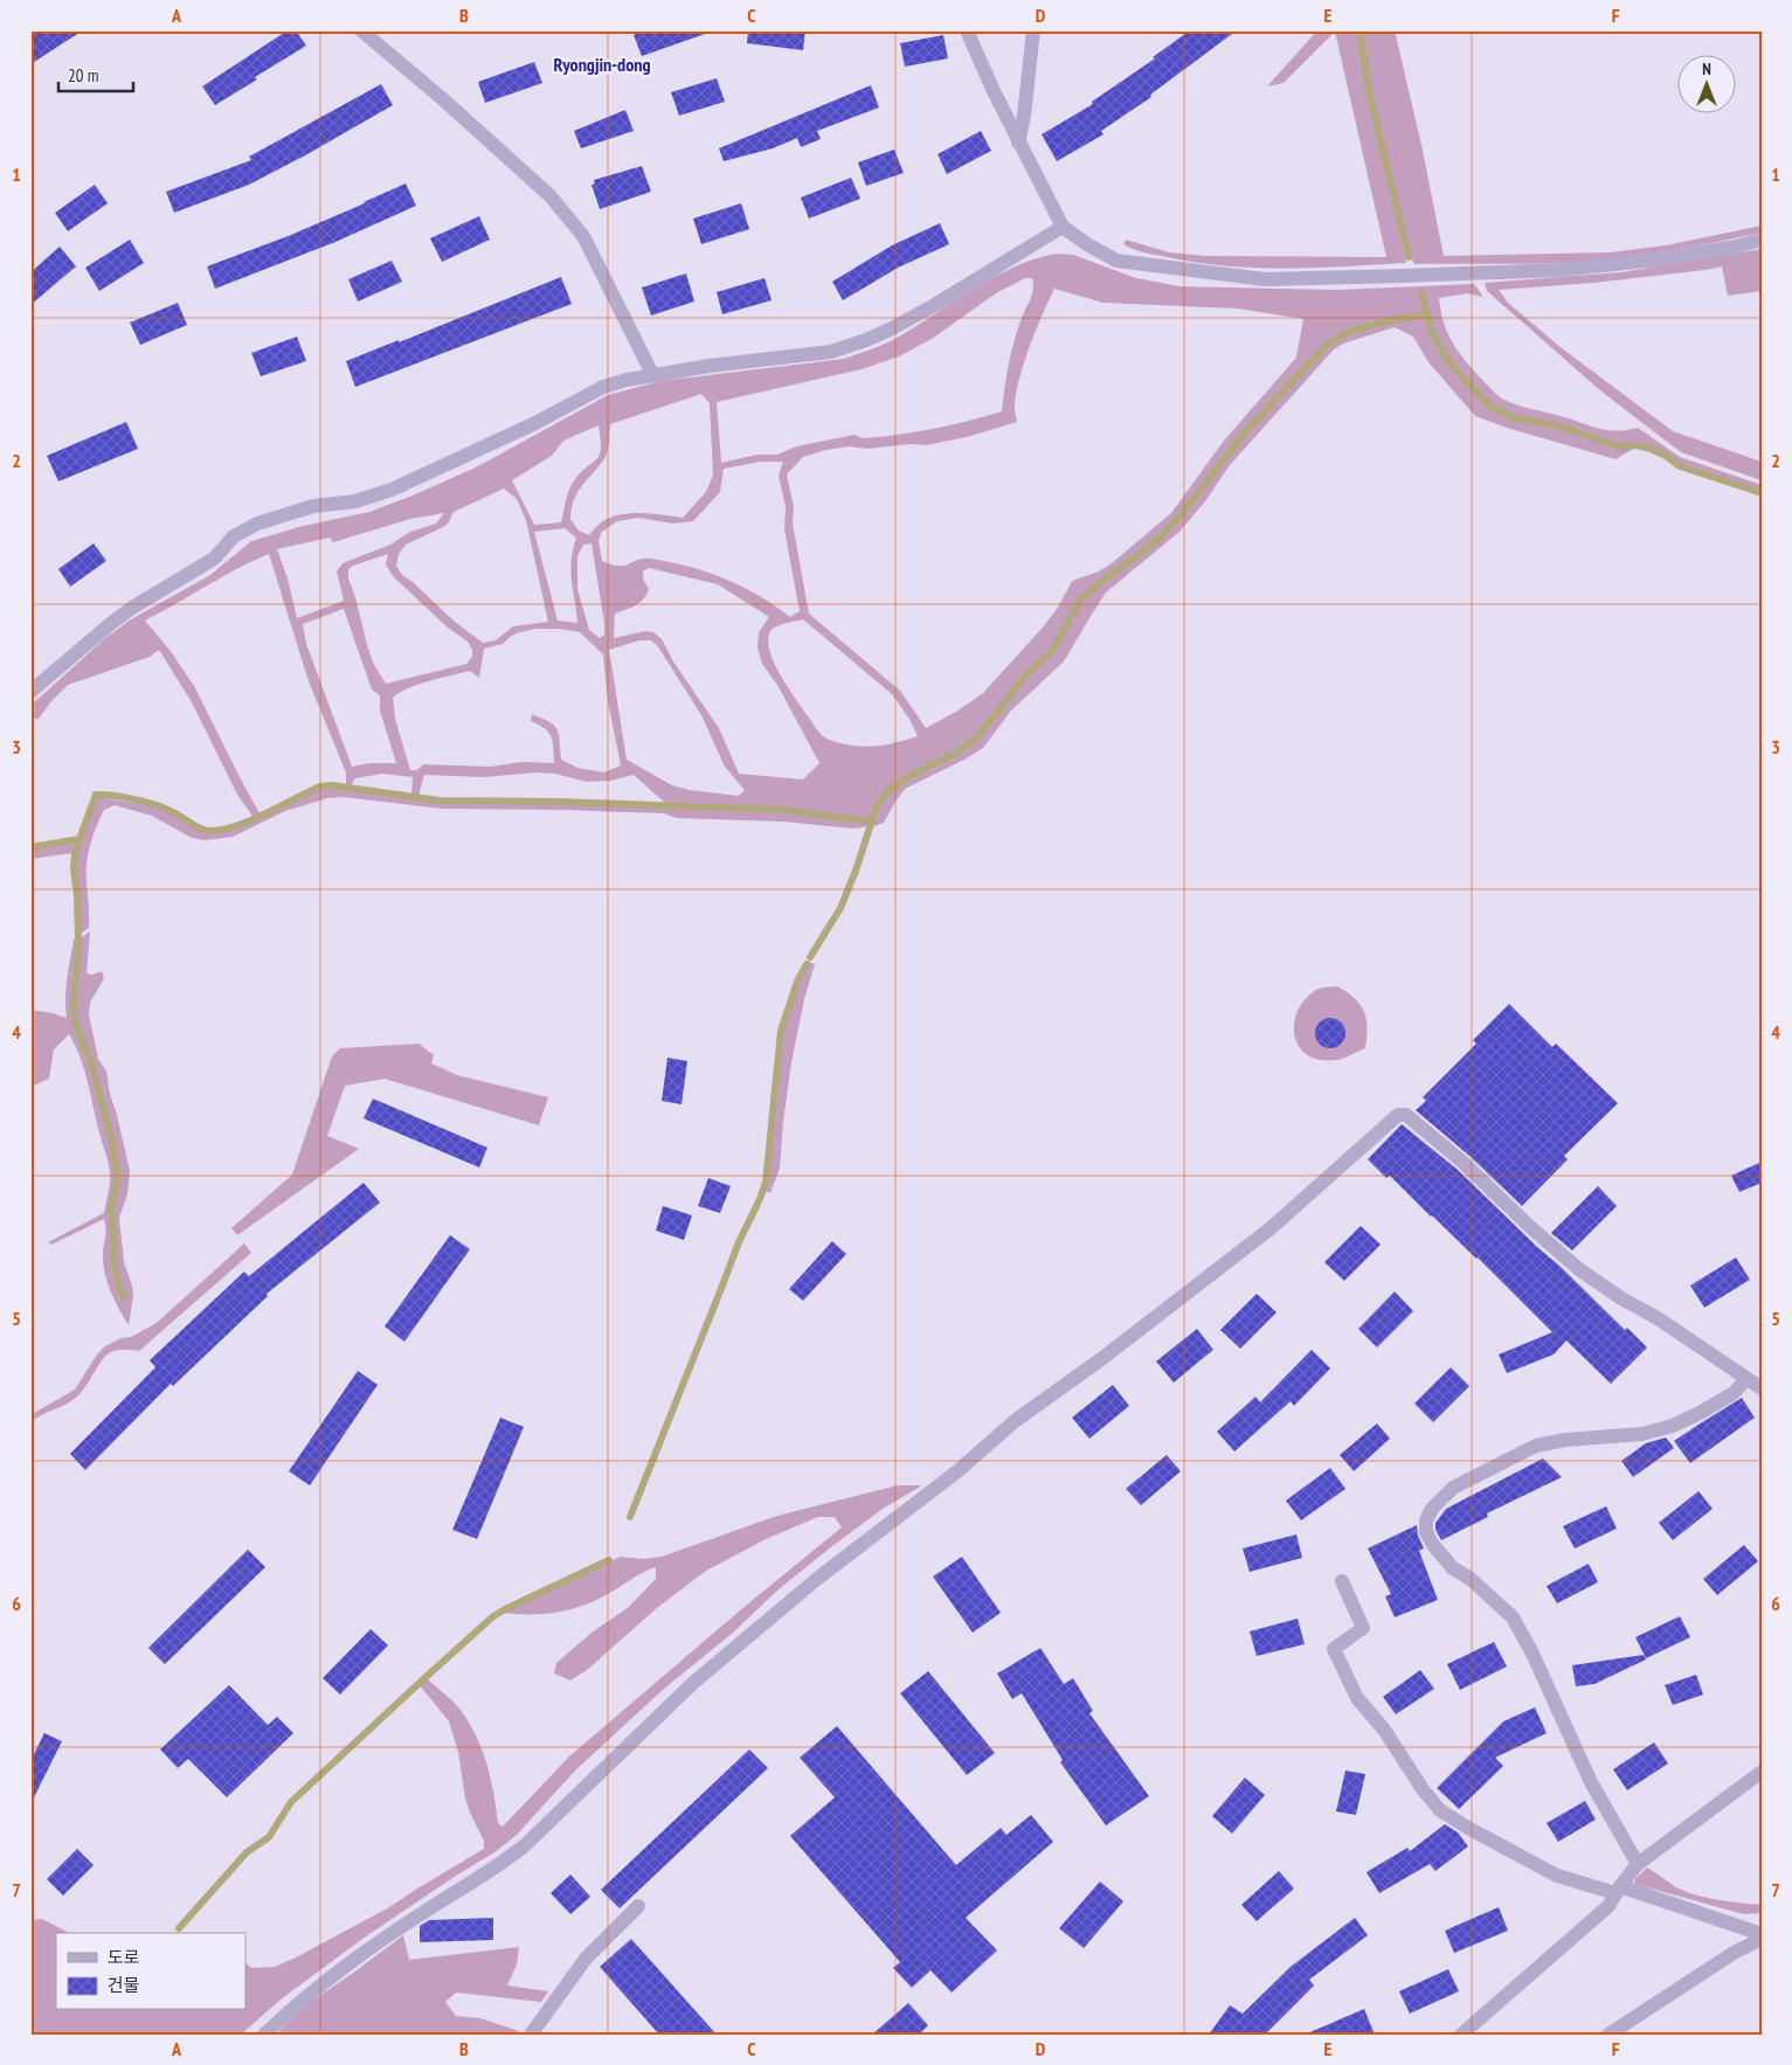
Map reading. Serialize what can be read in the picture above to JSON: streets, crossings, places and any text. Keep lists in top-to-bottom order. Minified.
{"districts":["Ryongjin-dong"],"legend":["도로","건물"],"scale_bar":"20 m","north":"top","grid":{"columns":["A","B","C","D","E","F"],"rows":["1","2","3","4","5","6","7"]}}
